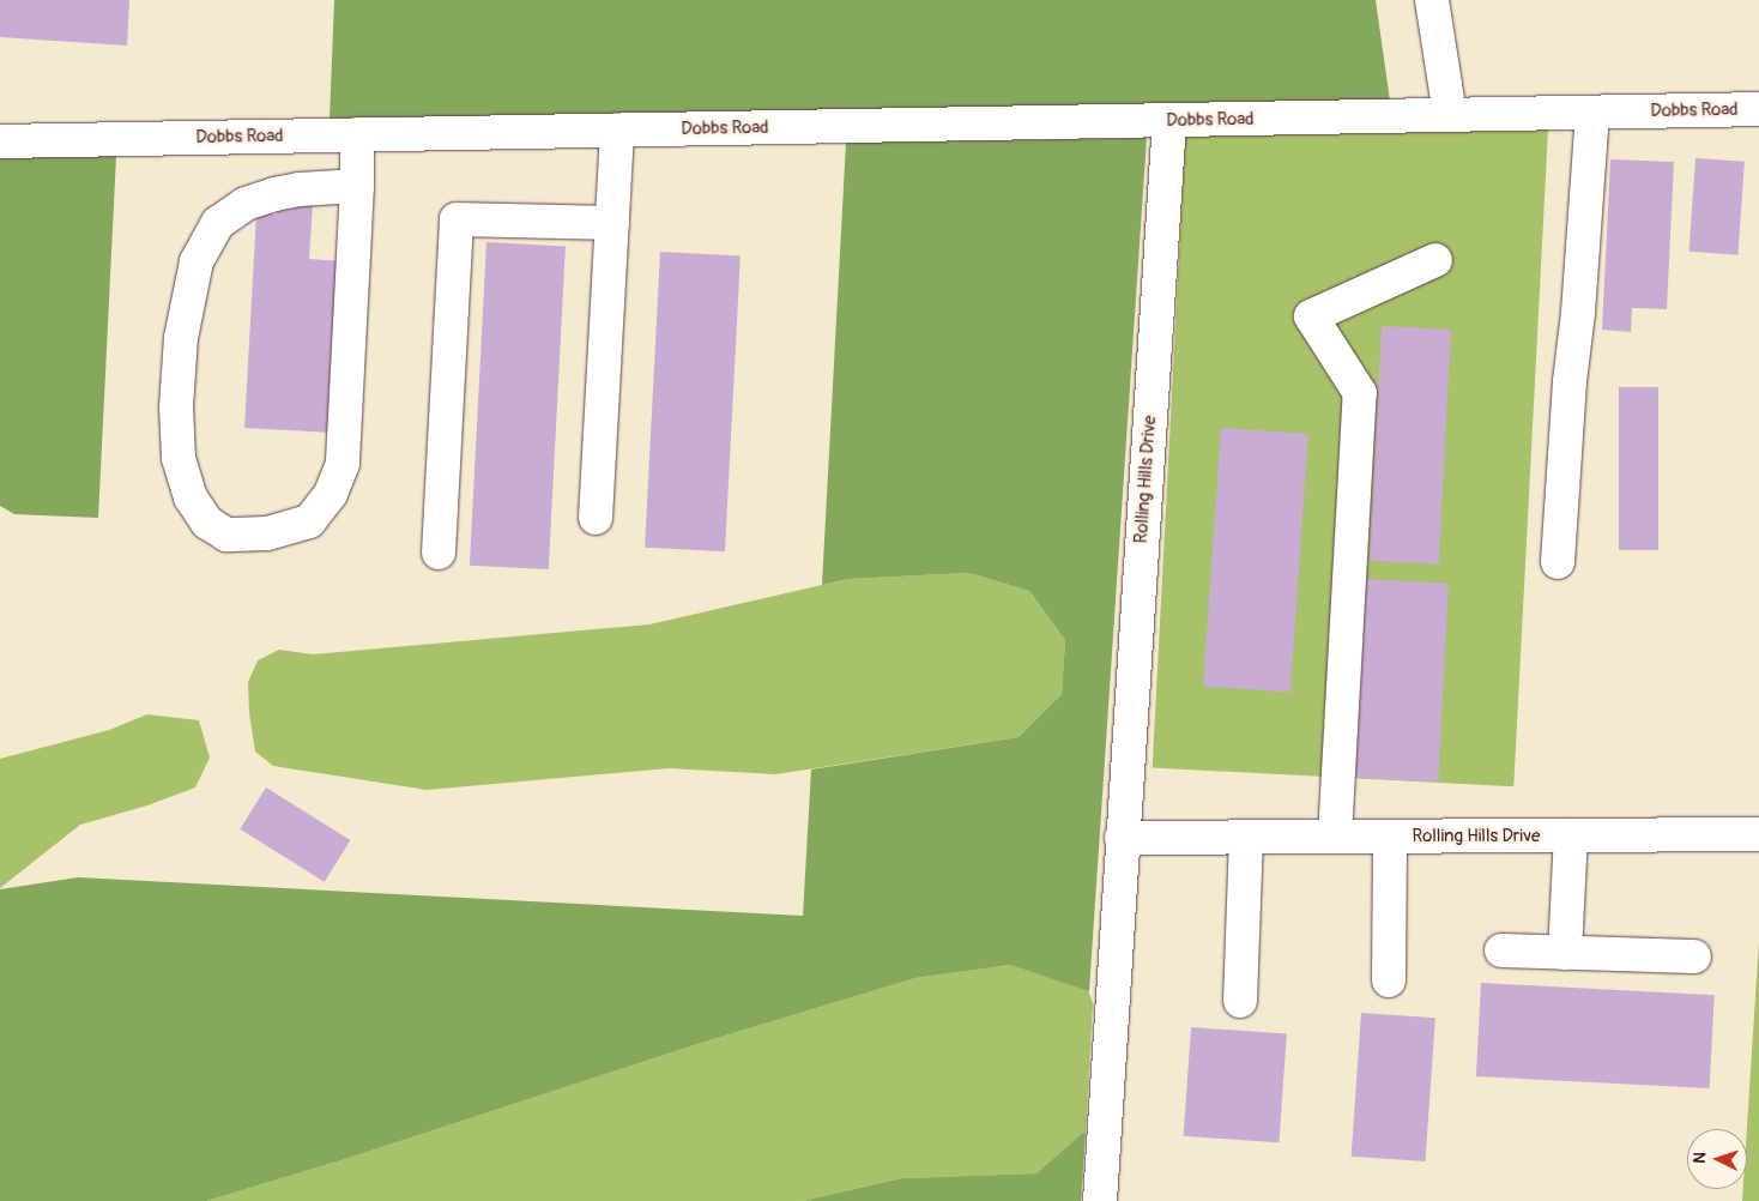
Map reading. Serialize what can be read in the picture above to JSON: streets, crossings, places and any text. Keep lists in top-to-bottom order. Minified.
{"streets":{"street":["Dobbs Road","Rolling Hills Drive"]},"crossings":[["Dobbs Road","Rolling Hills Drive"]],"north":"left"}
